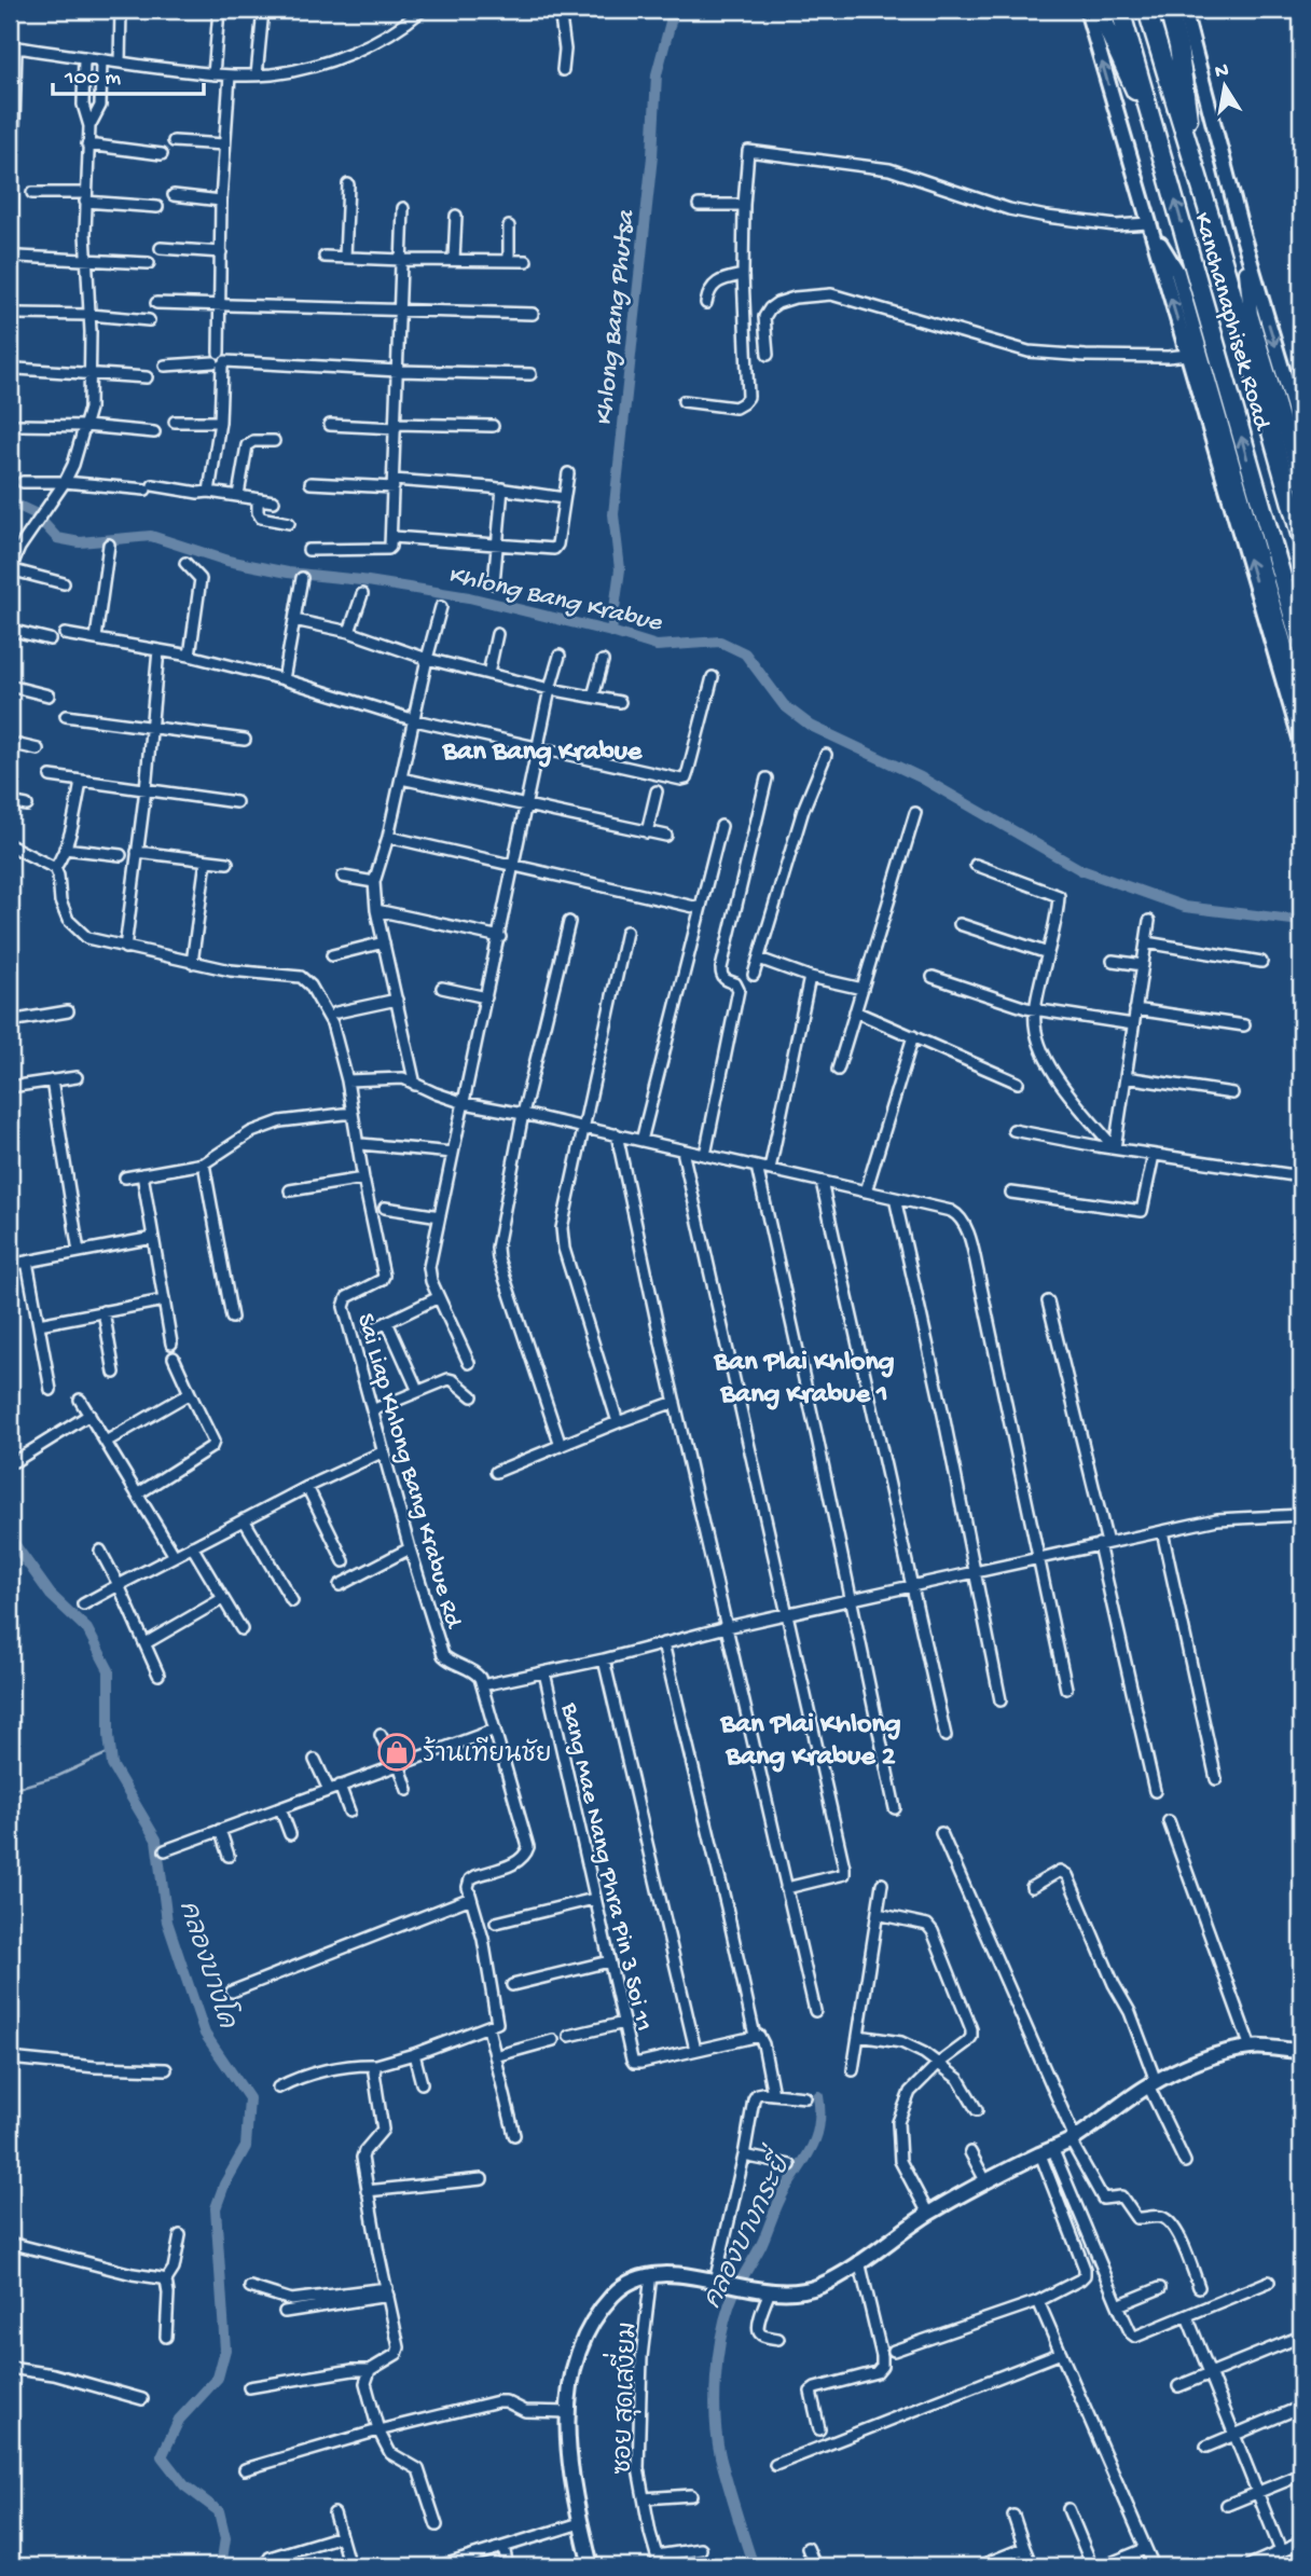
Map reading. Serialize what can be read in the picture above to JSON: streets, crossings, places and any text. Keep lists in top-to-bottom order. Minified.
{"streets":{"highway":["Kanchanaphisek Road"],"street":["Sai Liap Khlong Bang Krabue Rd","Bang Mae Nang Phra Pin 3 Soi 11","ซอย สุดเสงี่ยม"]},"districts":["Ban Bang Krabue","Ban Plai Khlong Bang Krabue 1","Ban Plai Khlong Bang Krabue 2"],"water":["Khlong Bang Phutsa","Khlong Bang Krabue","คลองบางโค","คลองบางกระยี่"],"places":{"shop":["ร้านเทียนชัย"]},"scale_bar":"100 m","north":"top"}
